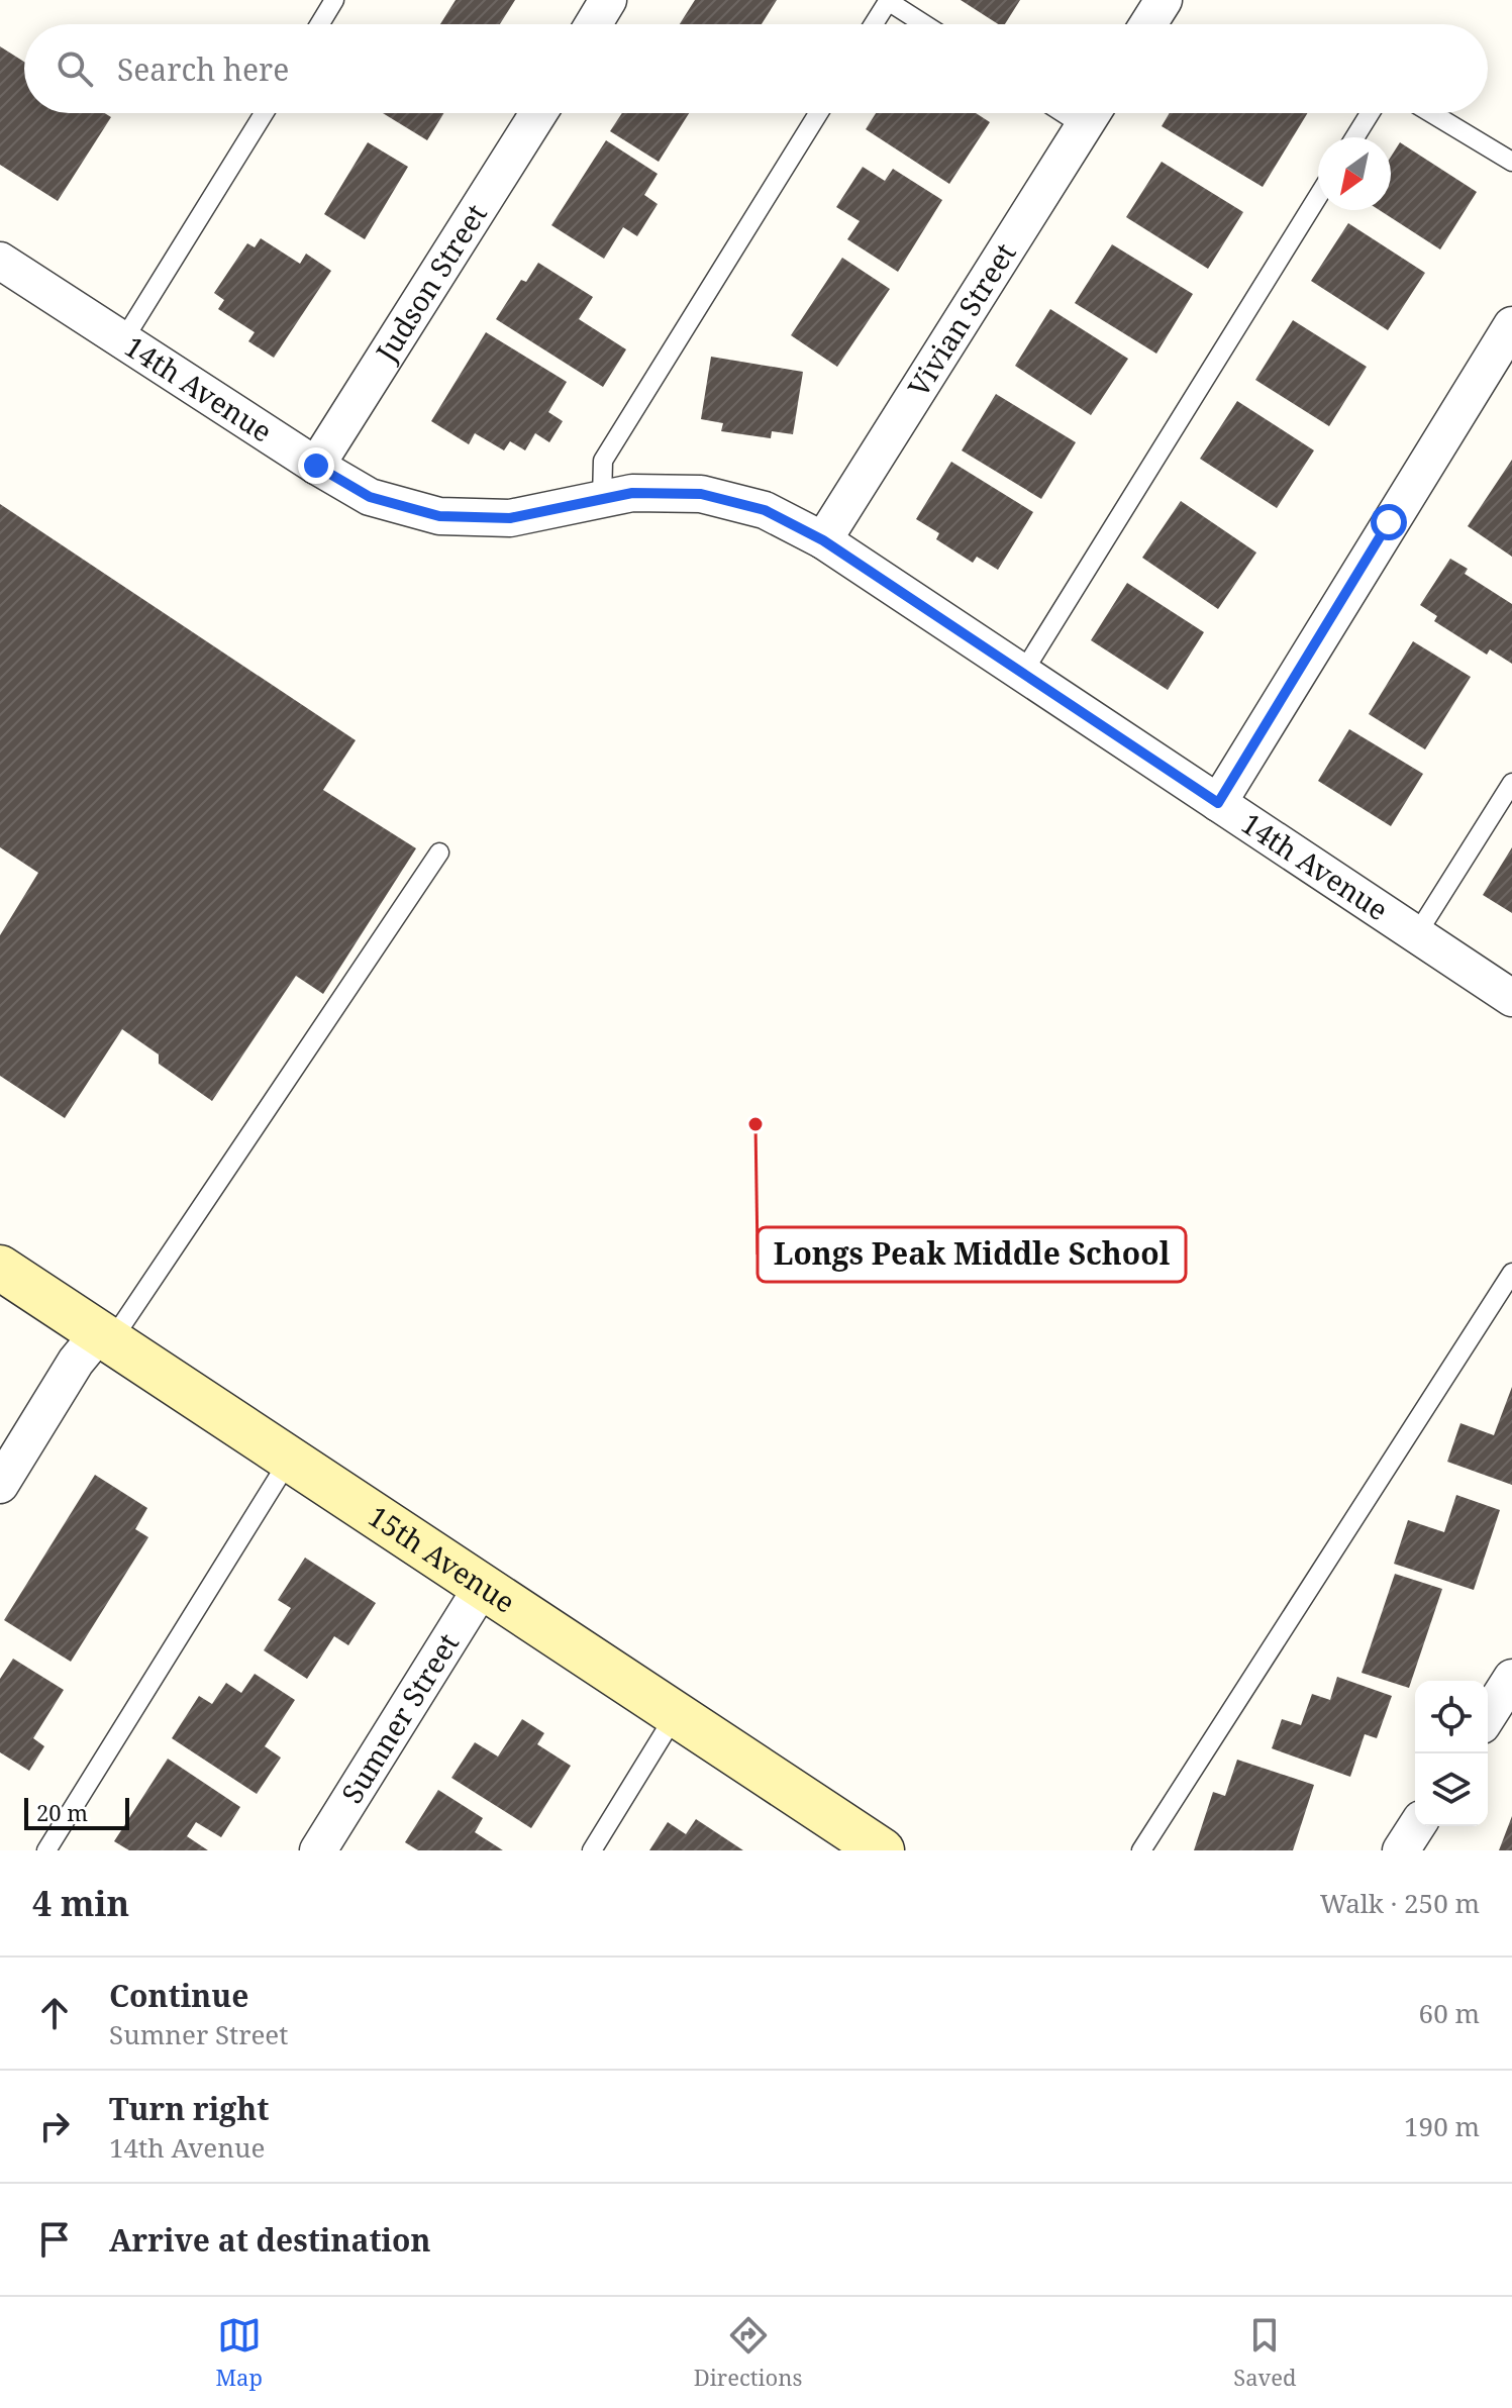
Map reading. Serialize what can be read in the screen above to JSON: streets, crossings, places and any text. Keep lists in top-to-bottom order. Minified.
{"streets":{"street":["Judson Street","Vivian Street","14th Avenue","15th Avenue","Sumner Street"]},"crossings":[["Judson Street","14th Avenue"],["Vivian Street","14th Avenue"],["15th Avenue","Sumner Street"]],"places":["Longs Peak Middle School"],"scale_bar":"20 m","north":"bottom left","page":{"search":"Search here","scale":"20 m","heading":["4 min","Walk · 250 m"],"list":[["Continue","Sumner Street","60 m"],["Turn right","14th Avenue","190 m"],"Arrive at destination"],"nav":["Map","Directions","Saved"]}}
